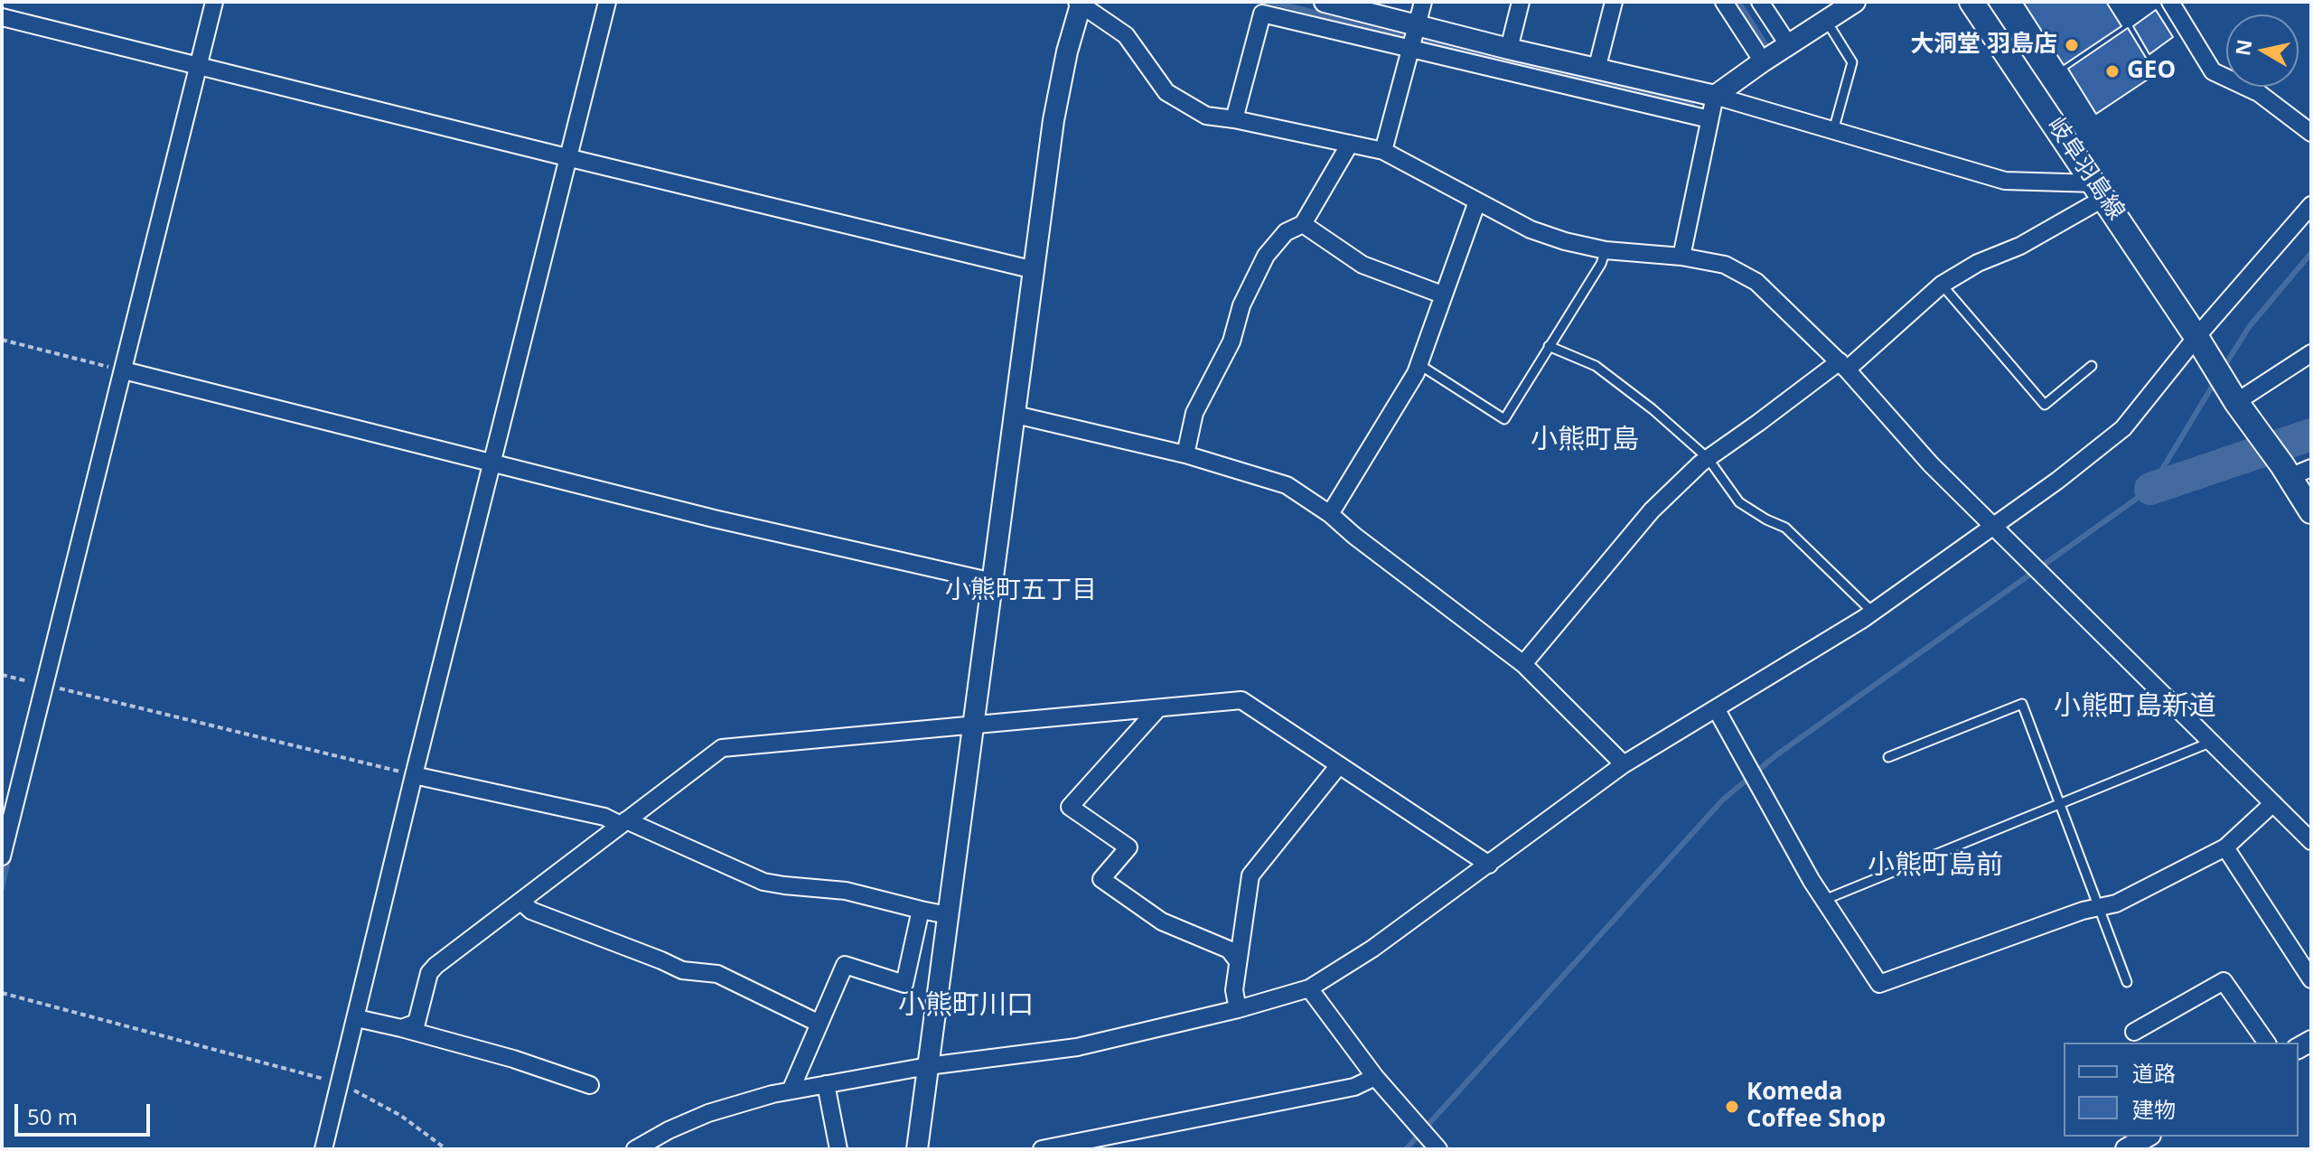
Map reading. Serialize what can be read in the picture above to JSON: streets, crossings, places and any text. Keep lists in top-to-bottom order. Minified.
{"streets":{"main road":["岐阜羽島線"]},"districts":["小熊町島","小熊町五丁目","小熊町島新道","小熊町島前","小熊町川口"],"places":["大洞堂 羽島店","GEO","Komeda Coffee Shop"],"legend":["道路","建物"],"scale_bar":"50 m","north":"left"}
